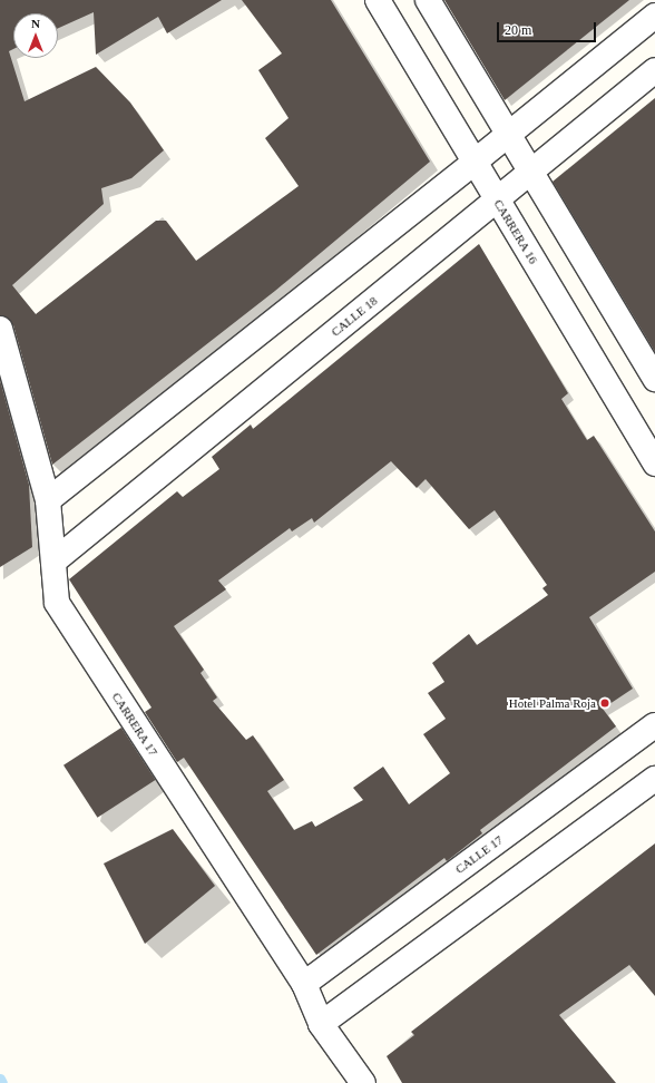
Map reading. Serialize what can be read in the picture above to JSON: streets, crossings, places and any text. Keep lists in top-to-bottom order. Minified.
{"streets":{"street":["CARRERA 16","CALLE 18","CARRERA 17","CALLE 17"]},"crossings":[["CARRERA 16","CALLE 18"],["CALLE 18","CARRERA 17"],["CARRERA 17","CALLE 17"]],"places":["Hotel Palma Roja"],"scale_bar":"20 m","north":"top"}
